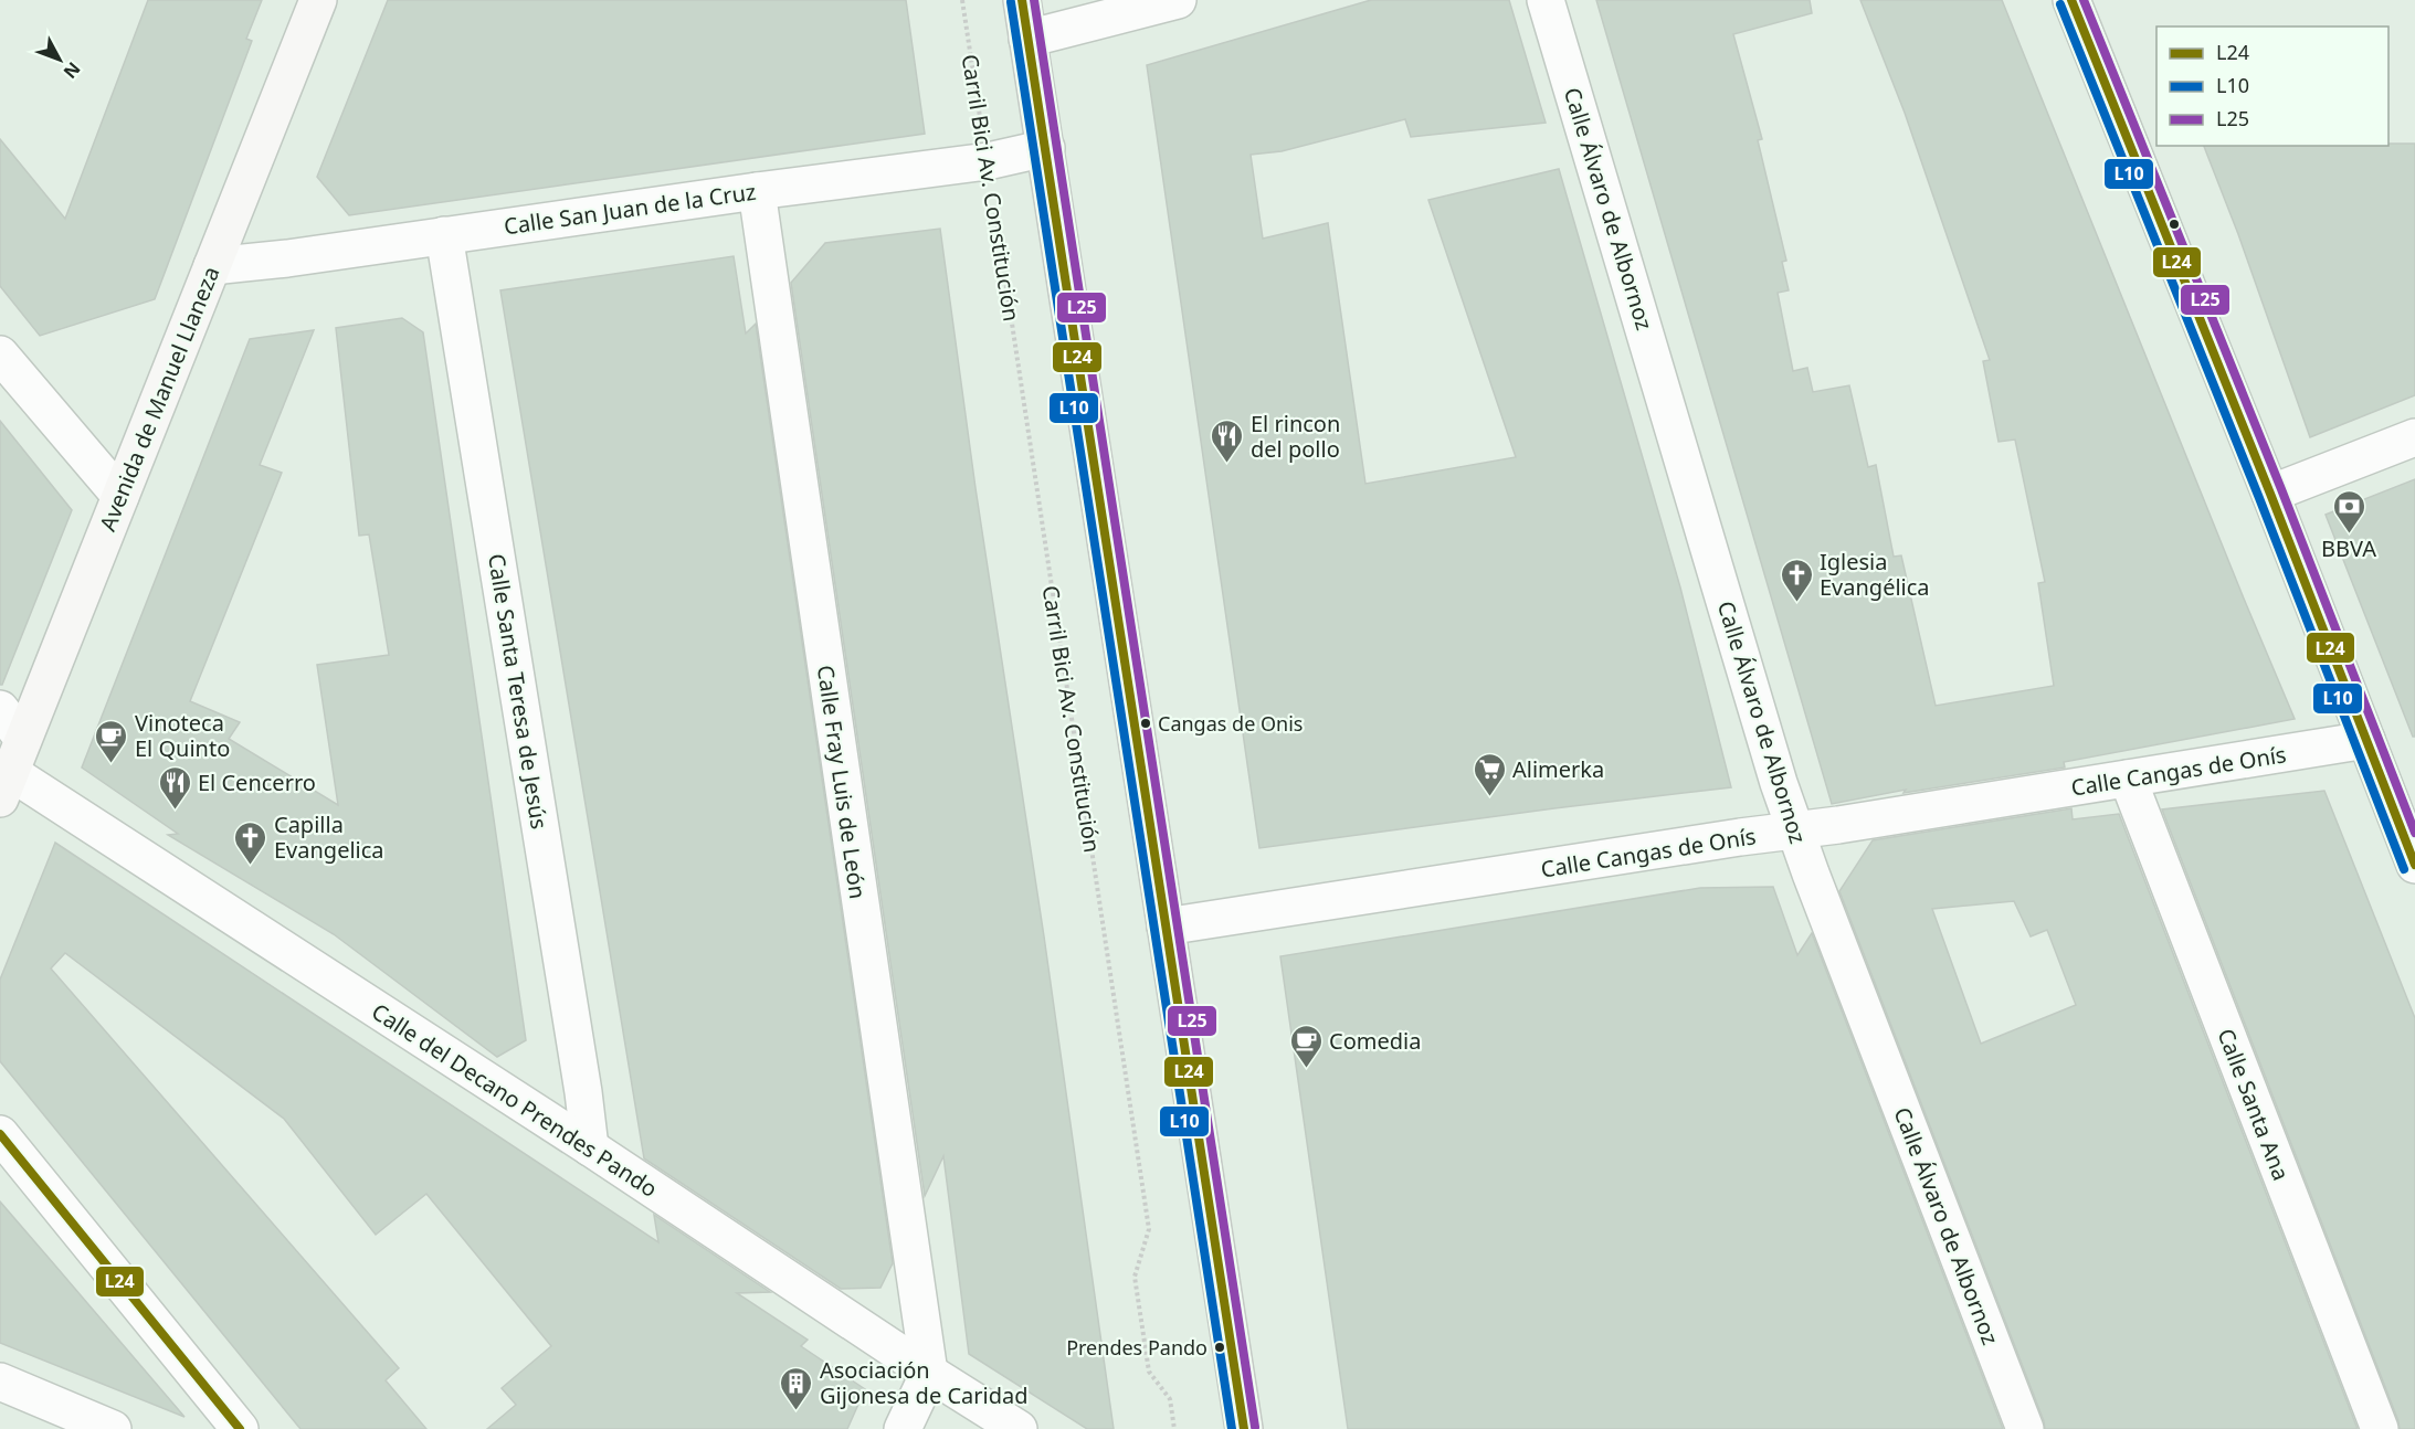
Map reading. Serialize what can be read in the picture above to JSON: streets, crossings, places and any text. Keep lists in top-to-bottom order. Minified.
{"streets":{"main road":["Avenida de Manuel Llaneza"],"street":["Calle San Juan de la Cruz","Calle Álvaro de Albornoz","Calle Santa Teresa de Jesús","Calle Cangas de Onís","Calle Fray Luis de León","Calle del Decano Prendes Pando","Calle Santa Ana"],"path":["Carril Bici Av. Constitución"]},"crossings":[["Carril Bici Av. Constitución","Calle San Juan de la Cruz"],["Calle San Juan de la Cruz","Avenida de Manuel Llaneza"],["Calle San Juan de la Cruz","Calle Santa Teresa de Jesús"],["Calle San Juan de la Cruz","Calle Fray Luis de León"],["Calle Álvaro de Albornoz","Calle Cangas de Onís"],["Avenida de Manuel Llaneza","Calle del Decano Prendes Pando"],["Calle Santa Teresa de Jesús","Calle del Decano Prendes Pando"],["Calle Cangas de Onís","Calle Santa Ana"],["Calle Fray Luis de León","Calle del Decano Prendes Pando"]],"places":{"restaurant":["El rincon del pollo","El Cencerro"],"bank":["BBVA"],"church":["Iglesia Evangélica","Capilla Evangelica"],"other":["Cangas de Onis","Prendes Pando"],"cafe":["Vinoteca El Quinto","Comedia"],"supermarket":["Alimerka"],"building":["Asociación Gijonesa de Caridad"]},"lines":["transit line L24","transit line L25","transit line L10"],"legend":["L24","L10","L25"],"north":"bottom right"}
